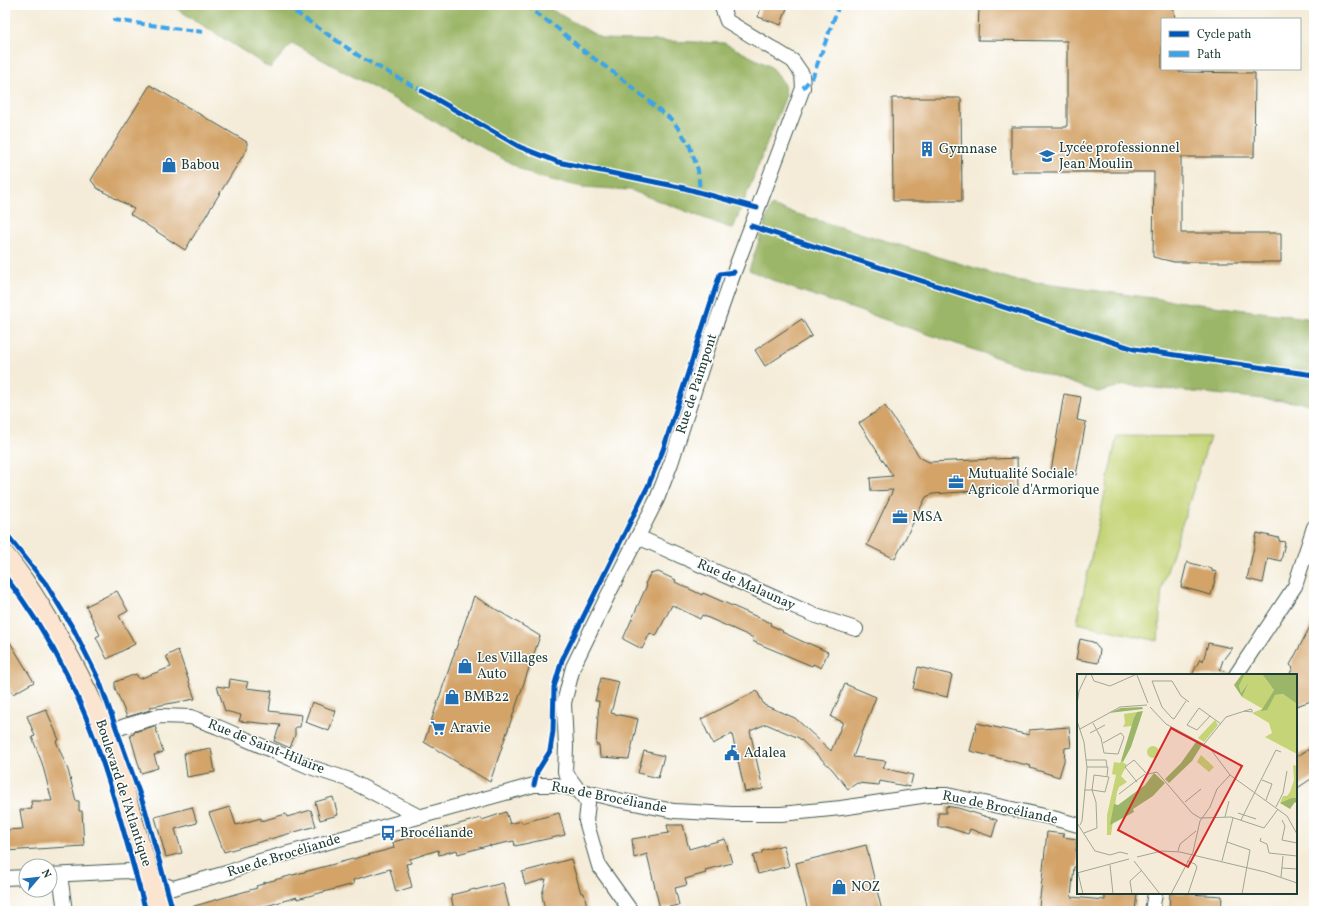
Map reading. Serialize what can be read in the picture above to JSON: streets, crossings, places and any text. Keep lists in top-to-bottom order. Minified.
{"streets":{"main road":["Boulevard de l'Atlantique"],"street":["Rue de Paimpont","Rue de Malaunay","Rue de Saint-Hilaire","Rue de Brocéliande"]},"crossings":[["Rue de Paimpont","Rue de Malaunay"],["Rue de Paimpont","Rue de Brocéliande"],["Rue de Saint-Hilaire","Boulevard de l'Atlantique"],["Rue de Saint-Hilaire","Rue de Brocéliande"],["Boulevard de l'Atlantique","Rue de Brocéliande"]],"places":{"building":["Gymnase"],"school or university":["Lycée professionnel Jean Moulin"],"shop":["Babou","Les Villages Auto","BMB22","NOZ"],"office":["Mutualité Sociale Agricole d'Armorique","MSA"],"supermarket":["Aravie"],"public building":["Adalea"],"bus stop":["Brocéliande"]},"legend":["Cycle path","Path"],"north":"top right"}
